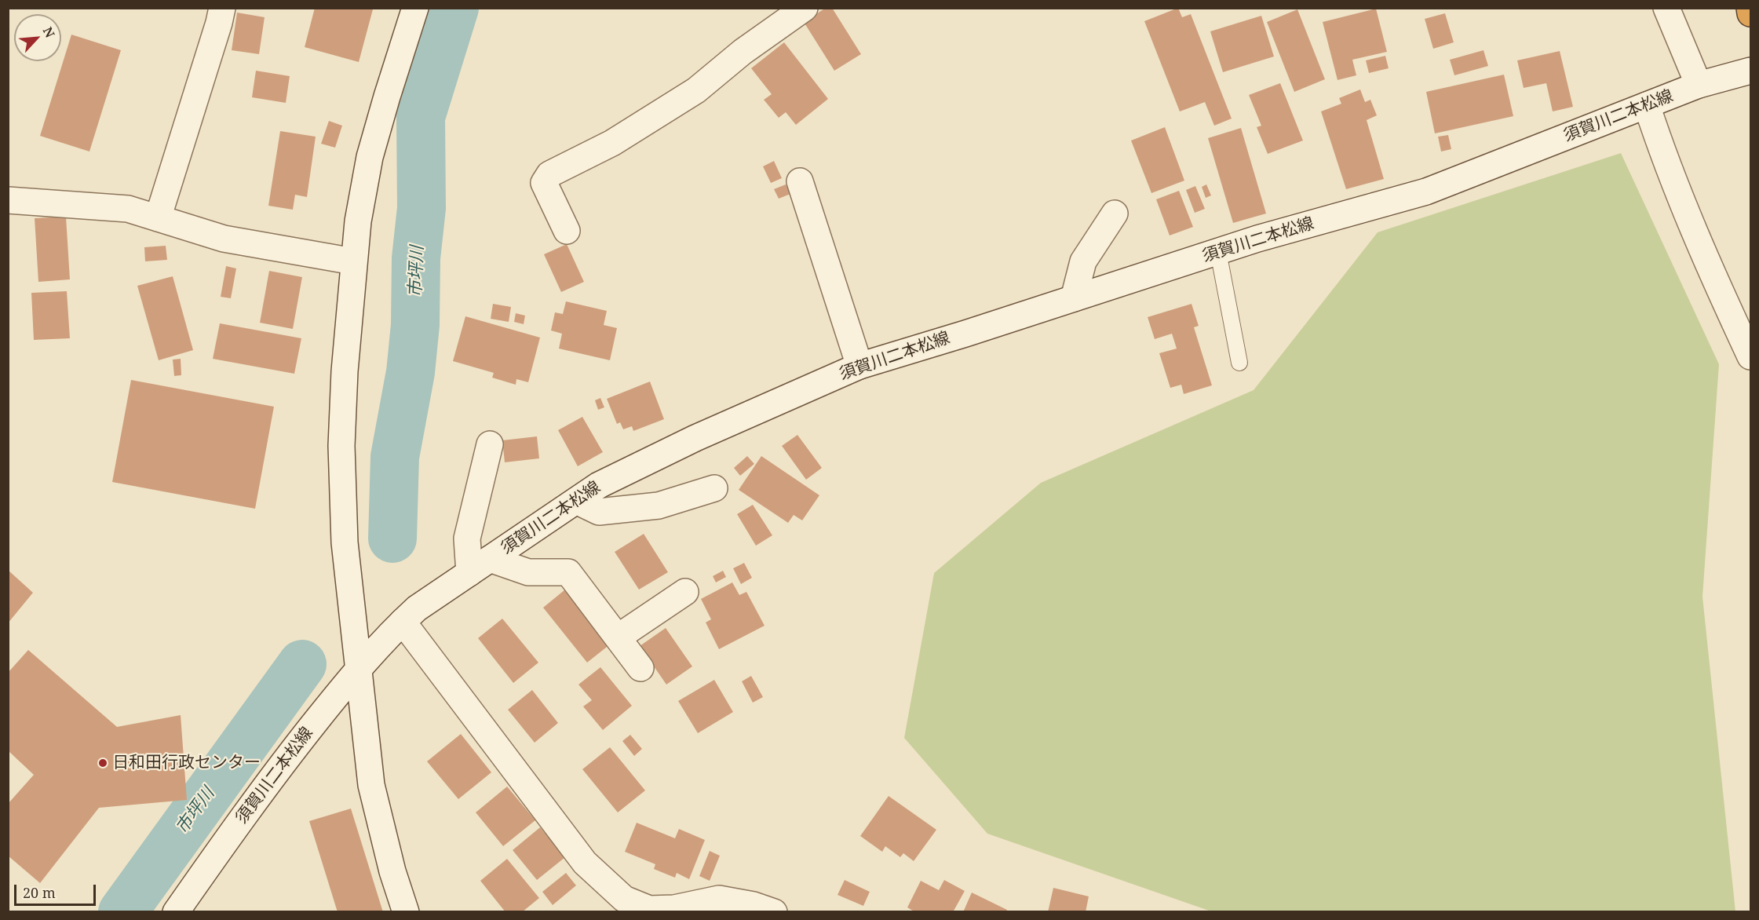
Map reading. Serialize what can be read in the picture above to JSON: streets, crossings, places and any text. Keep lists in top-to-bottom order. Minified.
{"streets":{"street":["須賀川二本松線"]},"water":["市坪川"],"places":["日和田行政センター"],"scale_bar":"20 m","north":"top right"}
